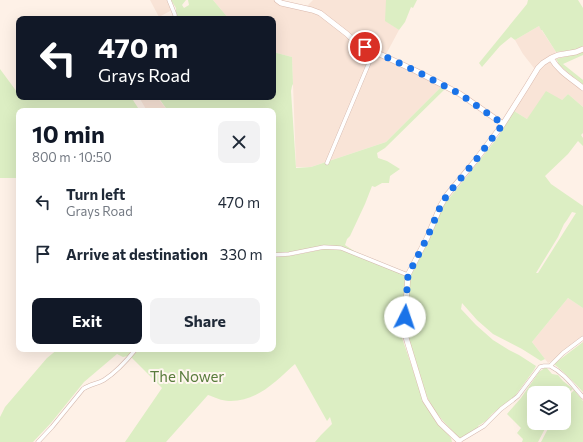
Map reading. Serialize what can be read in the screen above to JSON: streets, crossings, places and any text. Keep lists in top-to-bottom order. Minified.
{"parks":["The Nower"],"page":{"turn":["470 m","Grays Road"],"heading":["10 min","800 m · 10:50"],"list":[{"name":"Turn left","note":"Grays Road","value":"470 m"},{"name":"Arrive at destination","value":"330 m"}],"buttons":["Exit","Share"]}}
